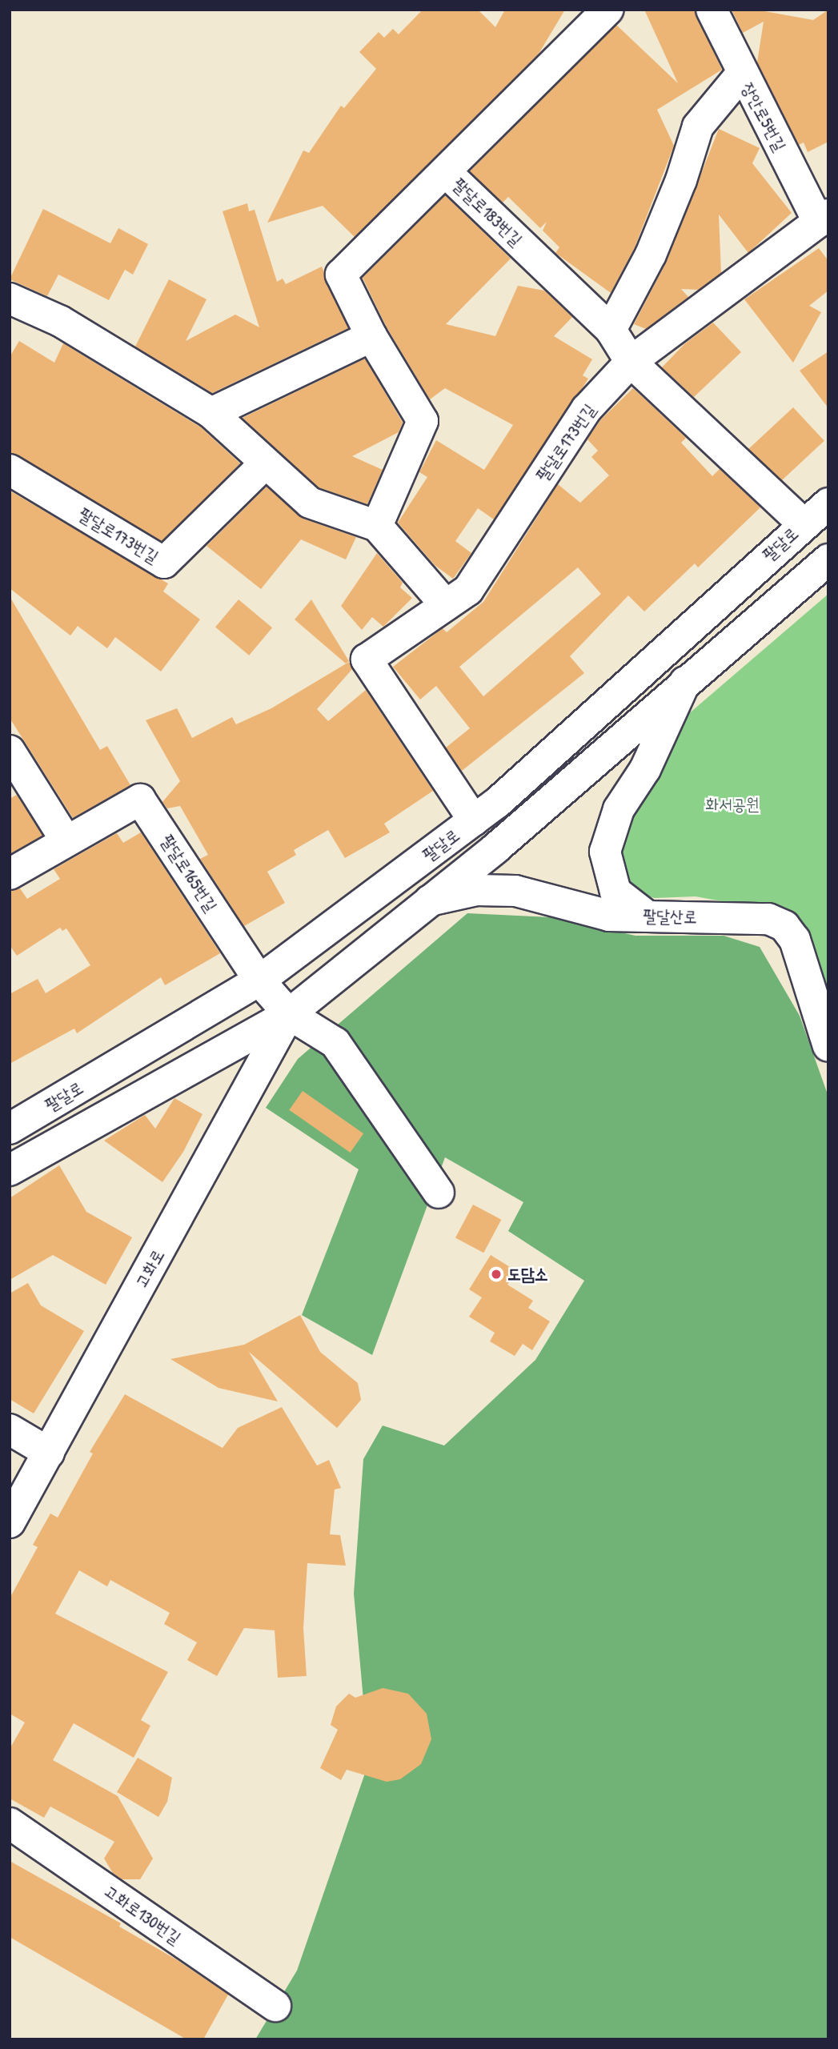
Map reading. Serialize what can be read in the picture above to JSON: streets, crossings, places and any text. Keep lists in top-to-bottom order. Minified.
{"streets":{"street":["장안로5번길","팔달로183번길","팔달로173번길","팔달로","팔달로165번길","팔달산로","고화로","고화로130번길"]},"crossings":[["장안로5번길","팔달로183번길"],["장안로5번길","팔달로173번길"],["팔달로183번길","팔달로173번길"],["팔달로183번길","팔달로"],["팔달로173번길","팔달로"],["팔달로","팔달로165번길"],["팔달로165번길","고화로"]],"parks":["화서공원"],"places":["도담소"]}
